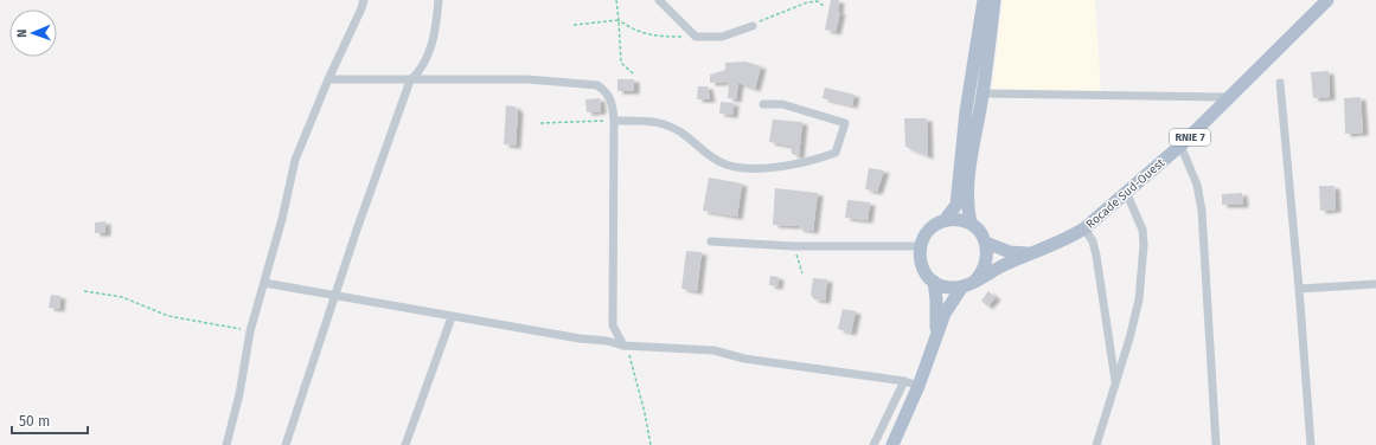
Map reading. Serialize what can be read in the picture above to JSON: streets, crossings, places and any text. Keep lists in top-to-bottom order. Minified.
{"streets":{"main road":["RNIE 7","Rocade Sud-Ouest"]},"scale_bar":"50 m","north":"left"}
